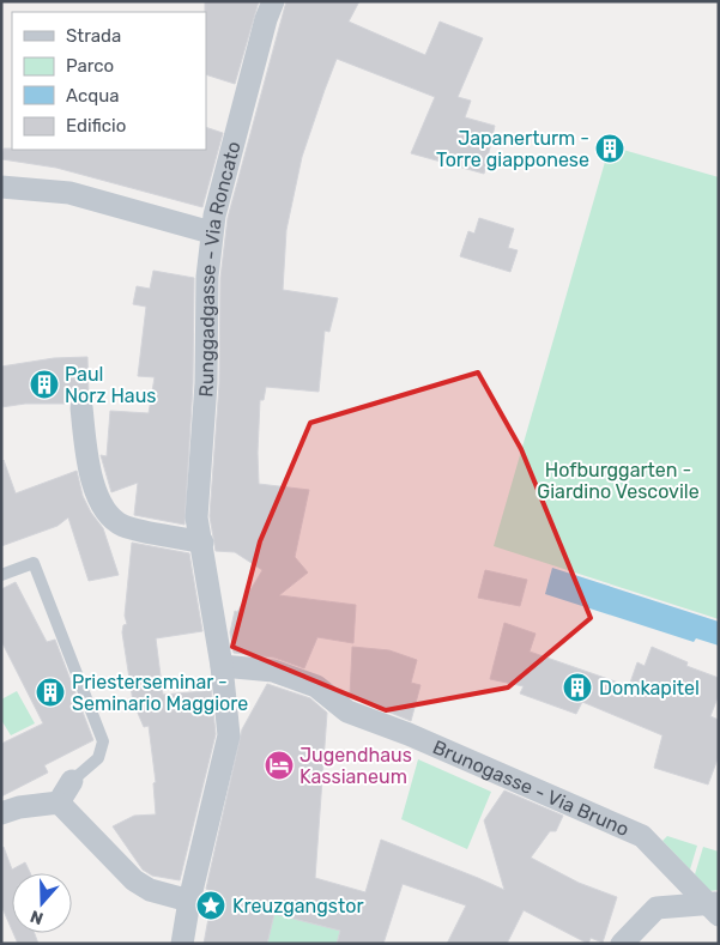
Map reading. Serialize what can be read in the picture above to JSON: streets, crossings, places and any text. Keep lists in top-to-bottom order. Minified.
{"streets":{"street":["Runggadgasse - Via Roncato","Brunogasse - Via Bruno"]},"crossings":[["Runggadgasse - Via Roncato","Brunogasse - Via Bruno"]],"parks":["Hofburggarten - Giardino Vescovile"],"places":{"building":["Japanerturm - Torre giapponese","Paul Norz Haus","Domkapitel","Priesterseminar - Seminario Maggiore"],"hotel":["Jugendhaus Kassianeum"],"place":["Kreuzgangstor"]},"legend":["Strada","Parco","Acqua","Edificio"],"north":"bottom"}
